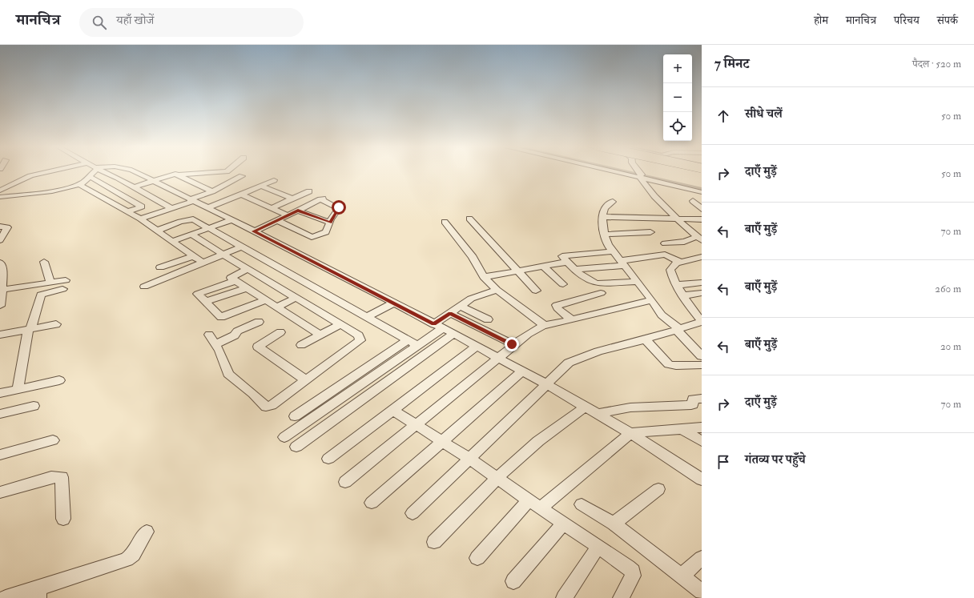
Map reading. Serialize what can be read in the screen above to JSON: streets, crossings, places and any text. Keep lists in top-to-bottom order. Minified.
{"page":{"header":"मानचित्र","search":"यहाँ खोजें","nav":["होम","मानचित्र","परिचय","संपर्क"],"heading":["7 मिनट","पैदल · 520 m"],"map_buttons":["+","−"],"list":[["सीधे चलें","50 m"],["दाएँ मुड़ें","50 m"],["बाएँ मुड़ें","70 m"],["बाएँ मुड़ें","260 m"],["बाएँ मुड़ें","20 m"],["दाएँ मुड़ें","70 m"],"गंतव्य पर पहुँचे"]}}
